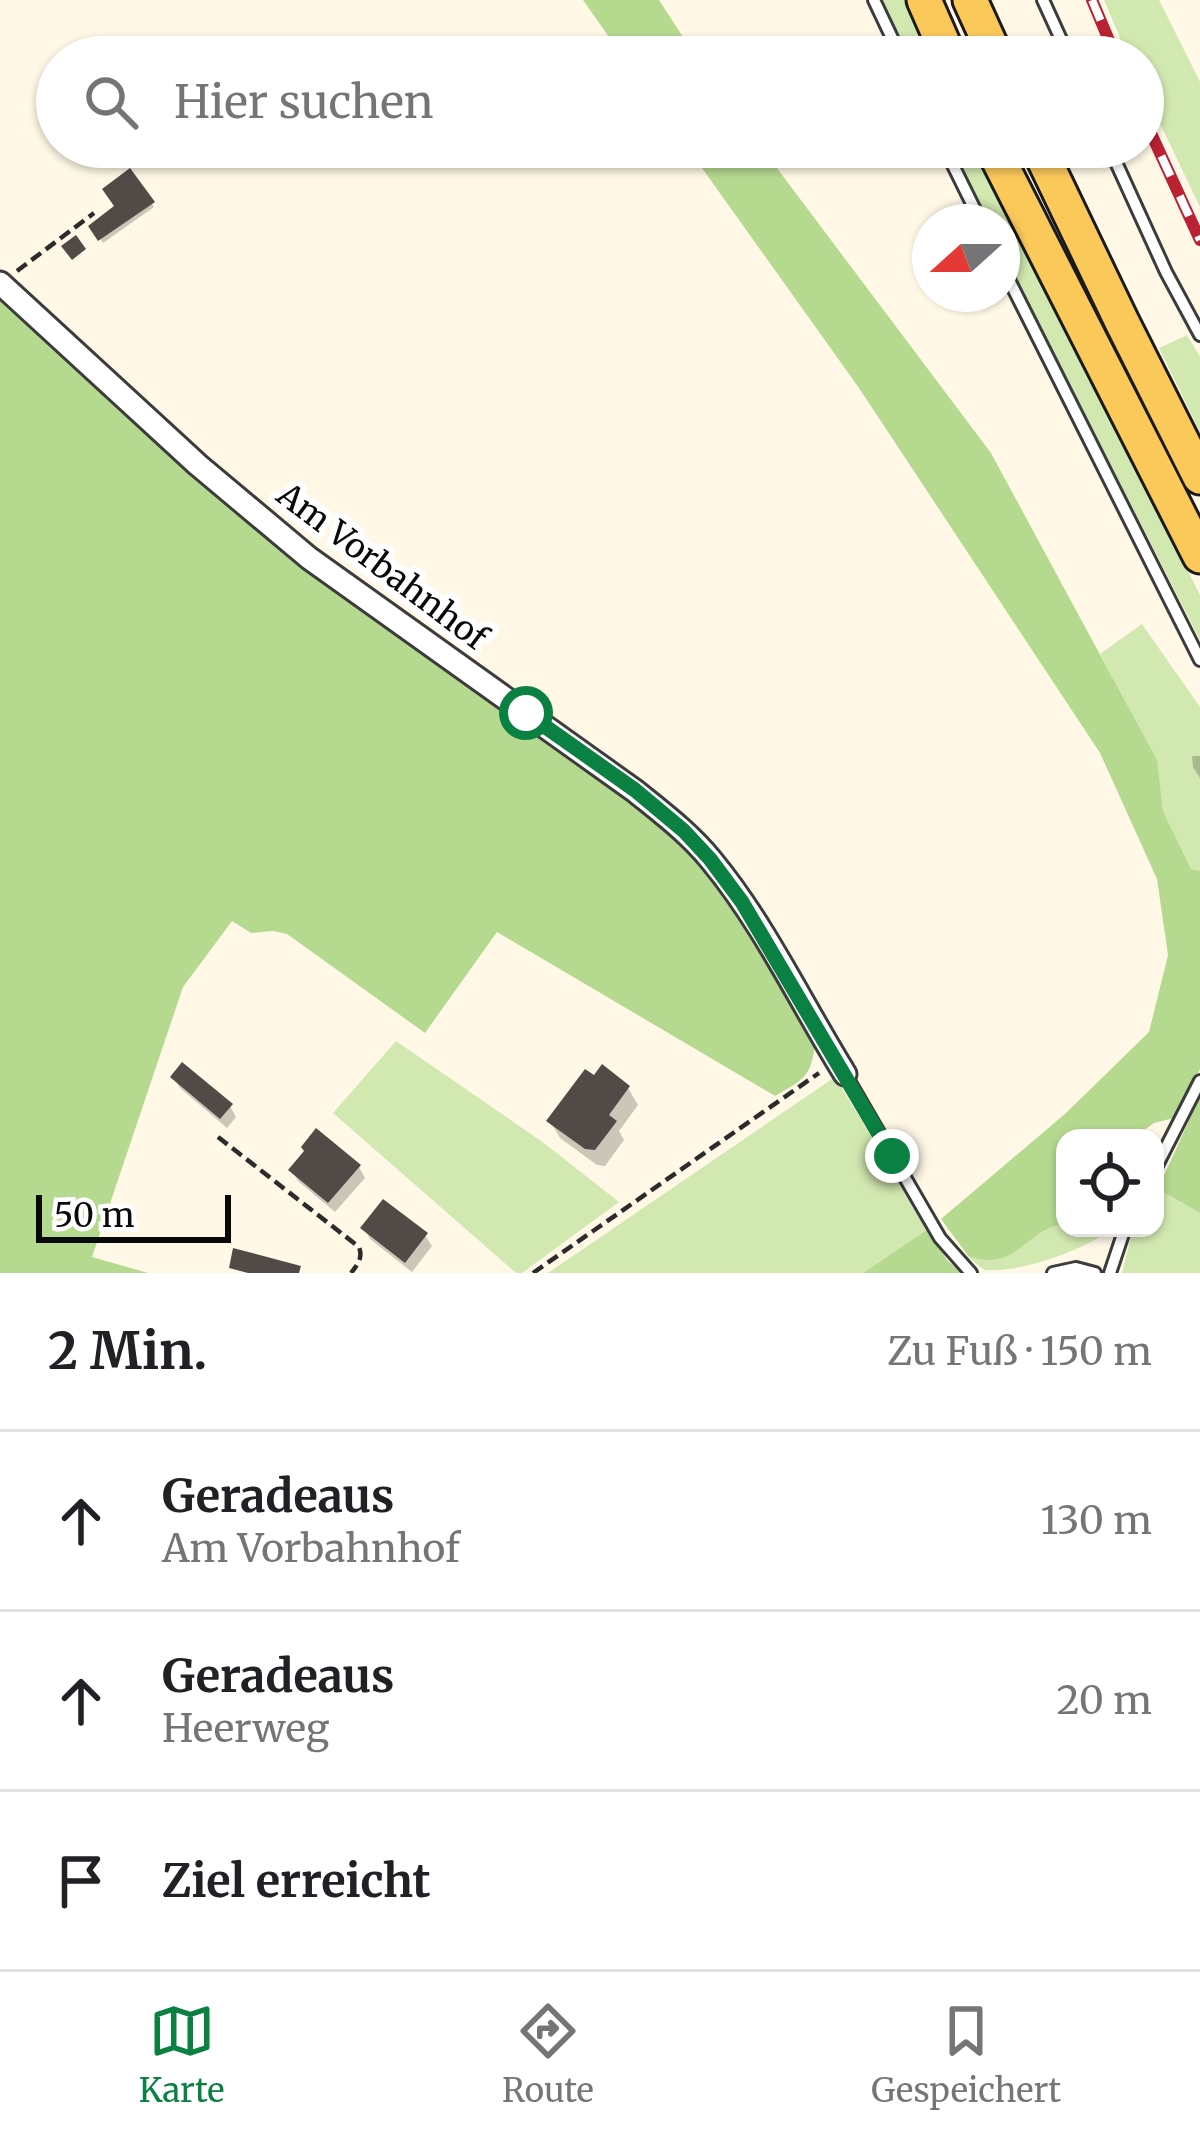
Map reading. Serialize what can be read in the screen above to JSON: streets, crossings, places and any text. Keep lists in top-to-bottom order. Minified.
{"streets":{"street":["Am Vorbahnhof"]},"scale_bar":"50 m","north":"left","page":{"search":"Hier suchen","scale":"50 m","heading":["2 Min.","Zu Fuß · 150 m"],"list":[["Geradeaus","Am Vorbahnhof","130 m"],["Geradeaus","Heerweg","20 m"],"Ziel erreicht"],"nav":["Karte","Route","Gespeichert"]}}
